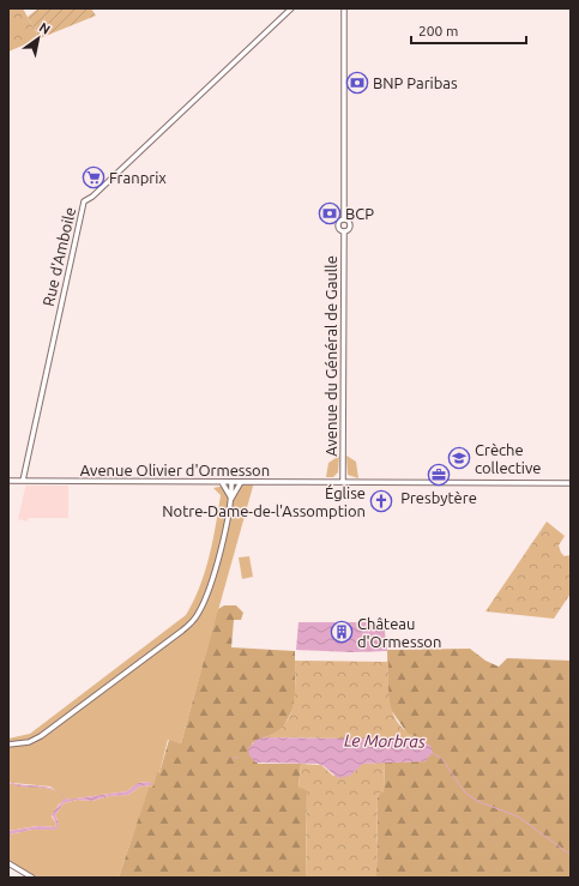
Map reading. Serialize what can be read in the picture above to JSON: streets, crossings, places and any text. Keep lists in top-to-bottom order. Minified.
{"streets":{"street":["Rue d'Amboile","Avenue du Général de Gaulle","Avenue Olivier d'Ormesson"]},"crossings":[["Rue d'Amboile","Avenue Olivier d'Ormesson"],["Avenue du Général de Gaulle","Avenue Olivier d'Ormesson"]],"water":["Le Morbras"],"places":{"bank":["BNP Paribas","BCP"],"supermarket":["Franprix"],"school or university":["Crèche collective"],"office":["Presbytère"],"church":["Église Notre-Dame-de-l'Assomption"],"building":["Château d'Ormesson"]},"scale_bar":"200 m","north":"top right"}
